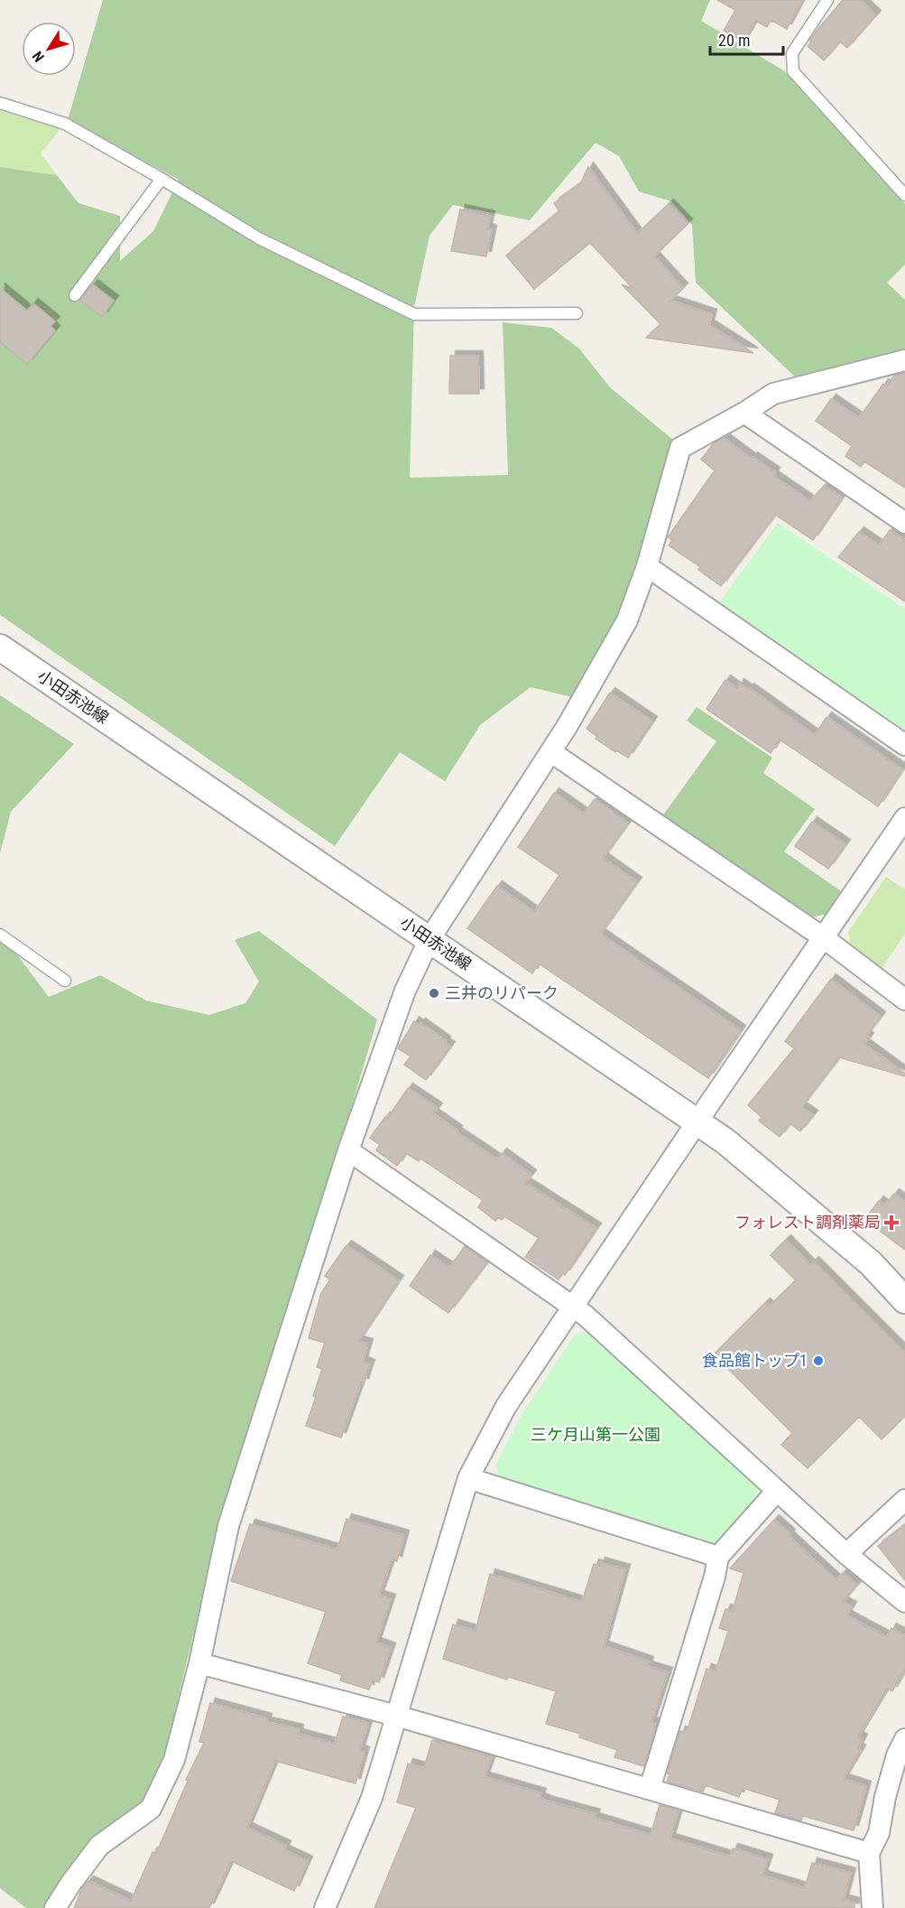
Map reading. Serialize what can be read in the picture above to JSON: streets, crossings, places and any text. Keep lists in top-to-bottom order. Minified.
{"streets":{"street":["小田赤池線"]},"parks":["三ケ月山第一公園"],"places":{"other":["三井のリパーク","食品館トップ1"],"health":["フォレスト調剤薬局"]},"scale_bar":"20 m","north":"bottom left"}
